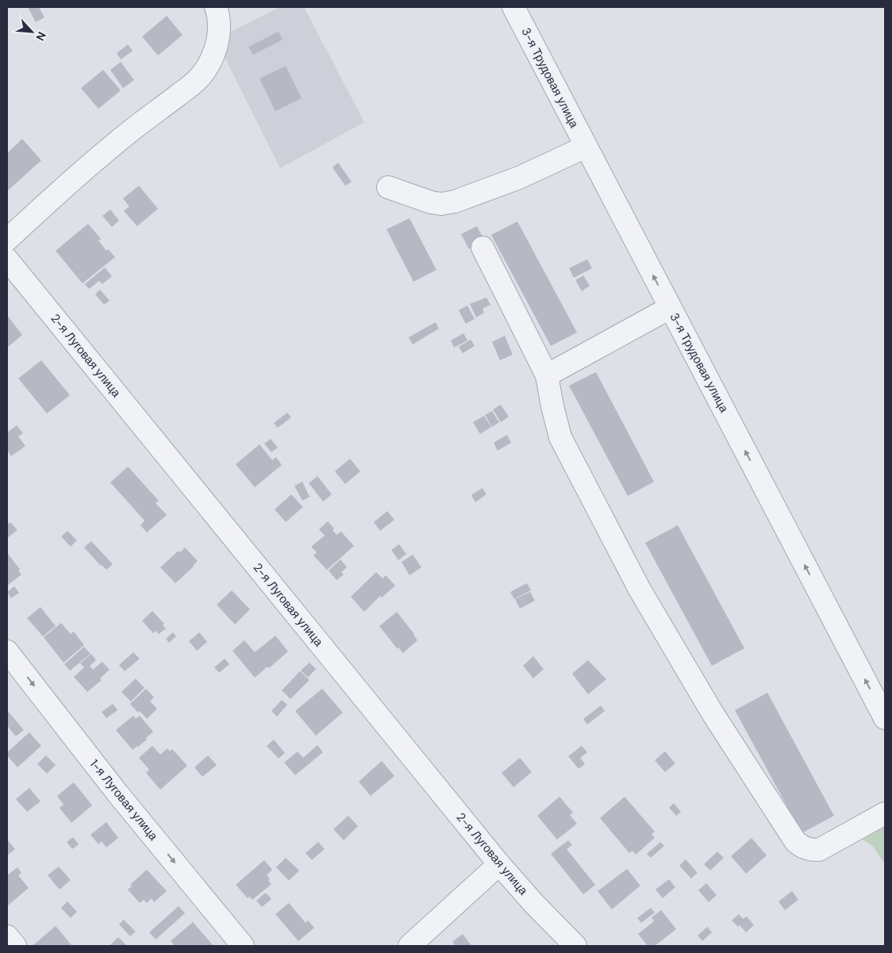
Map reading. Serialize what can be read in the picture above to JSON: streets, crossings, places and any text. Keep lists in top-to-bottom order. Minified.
{"streets":{"street":["3-я Трудовая улица","2-я Луговая улица","1-я Луговая улица"]},"one_way":["3-я Трудовая улица","1-я Луговая улица"],"north":"bottom right"}
